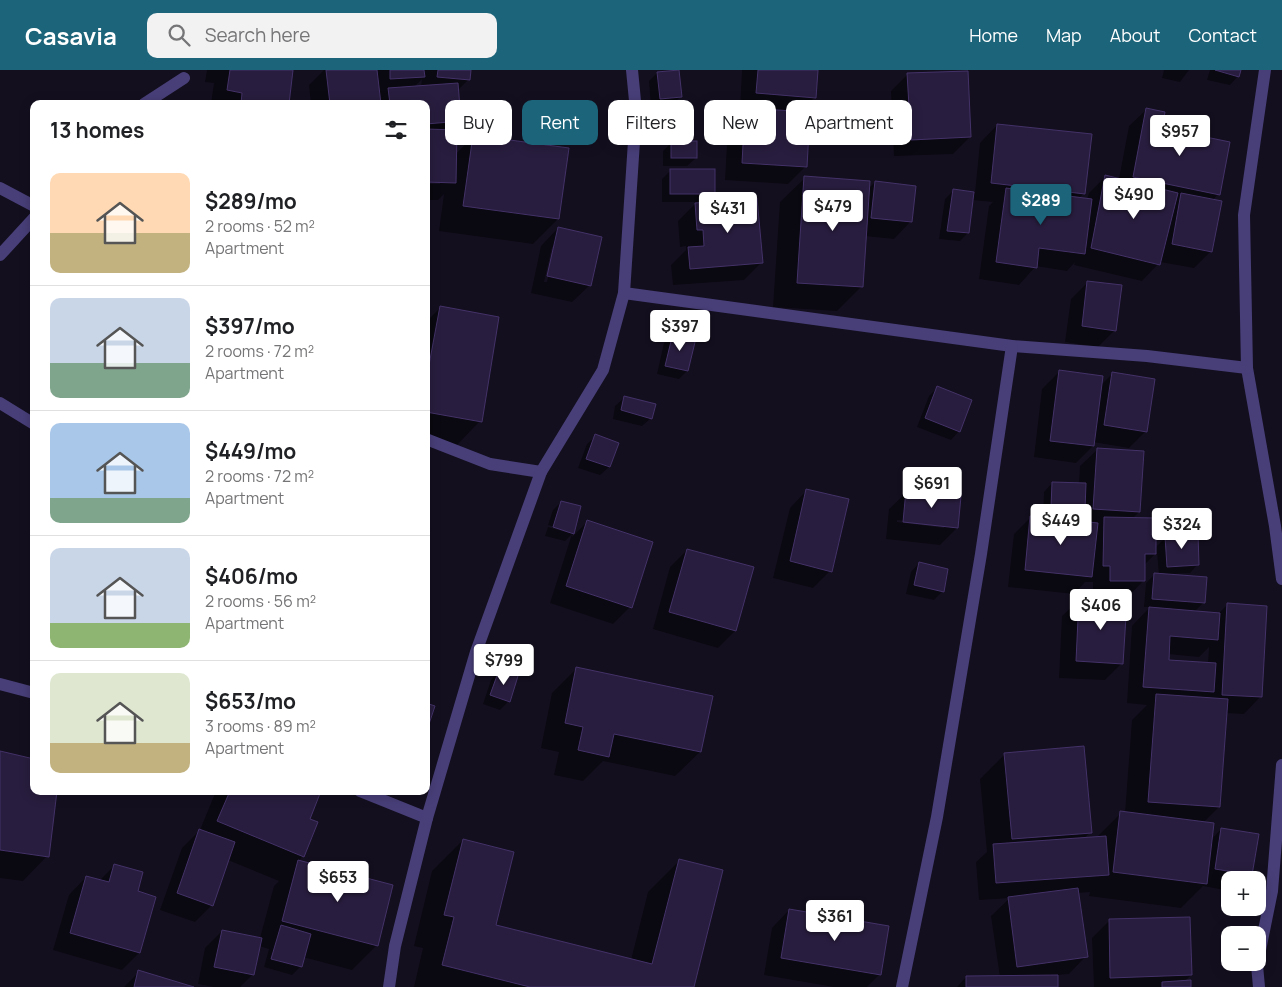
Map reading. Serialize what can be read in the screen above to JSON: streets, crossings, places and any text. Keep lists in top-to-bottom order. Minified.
{"page":{"header":"Casavia","search":"Search here","nav":["Home","Map","About","Contact"],"chip":["Buy","Rent","Filters","New","Apartment"],"heading":"13 homes","price":["$957","$490","$289","$479","$431","$397","$691","$449","$324","$406","$799","$653","$361"],"list":[{"name":"$289/mo","note":"2 rooms · 52 m² · Apartment"},{"name":"$397/mo","note":"2 rooms · 72 m² · Apartment"},{"name":"$449/mo","note":"2 rooms · 72 m² · Apartment"},{"name":"$406/mo","note":"2 rooms · 56 m² · Apartment"},{"name":"$653/mo","note":"3 rooms · 89 m² · Apartment"}],"map_buttons":["+","−"]}}
